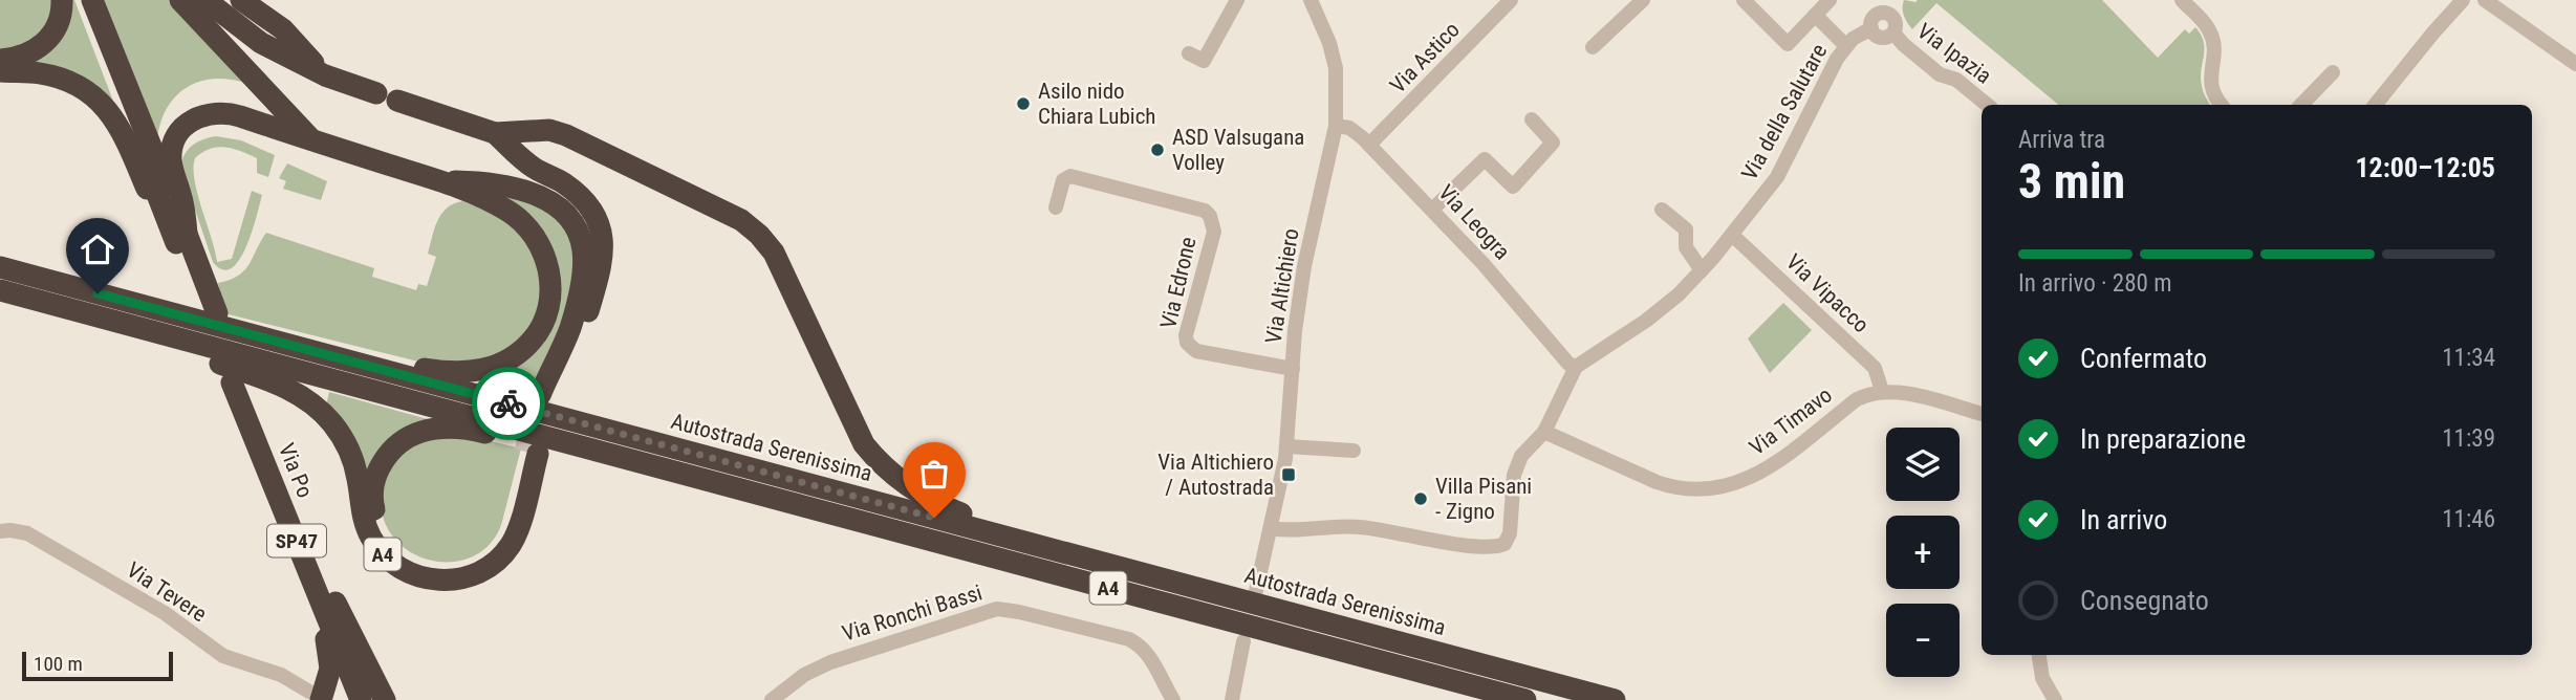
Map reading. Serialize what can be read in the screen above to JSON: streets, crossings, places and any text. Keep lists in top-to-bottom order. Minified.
{"streets":{"highway":["Autostrada Serenissima","Via Po","SP47","A4"],"street":["Via Ipazia","Via Astico","Via della Salutare","Via Leogra","Via Edrone","Via Altichiero","Via Vipacco","Via Timavo","Via Tevere","Via Ronchi Bassi"]},"crossings":[["Via Ipazia","Via della Salutare"],["Via Astico","Via Leogra"],["Via della Salutare","Via Leogra"],["Via della Salutare","Via Vipacco"],["Via Leogra","Via Altichiero"],["Via Edrone","Via Altichiero"],["Via Vipacco","Via Timavo"]],"places":{"other":["Asilo nido Chiara Lubich","ASD Valsugana Volley","Villa Pisani - Zigno"],"transit":["Via Altichiero / Autostrada"]},"scale_bar":"100 m","page":{"heading":["3 min","Arriva tra","12:00–12:05"],"bar":"In arrivo · 280 m","list":[["Confermato","11:34"],["In preparazione","11:39"],["In arrivo","11:46"],"Consegnato"],"map_buttons":["+","−"],"scale":"100 m"}}
